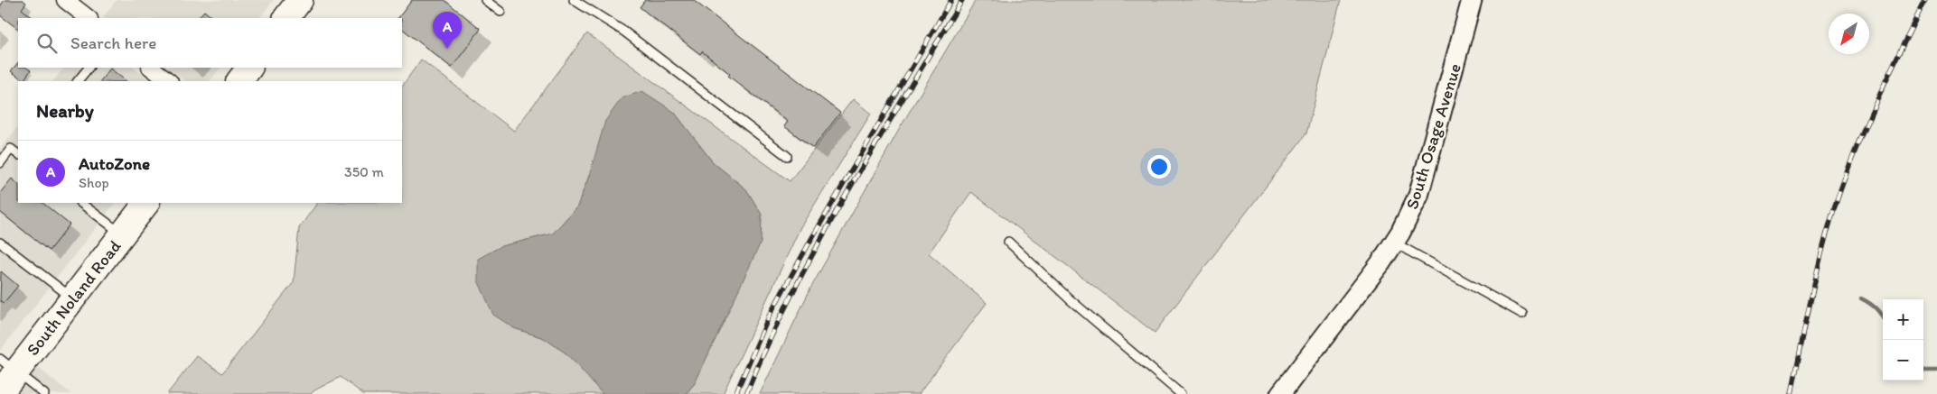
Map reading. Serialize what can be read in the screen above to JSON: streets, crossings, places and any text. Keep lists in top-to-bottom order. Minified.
{"streets":{"main road":["South Noland Road"],"street":["South Osage Avenue"]},"north":"bottom left","page":{"pins":"A","search":"Search here","heading":"Nearby","list":[{"mark":"A","name":"AutoZone","note":"Shop","value":"350 m"}],"map_buttons":["+","−"]}}
